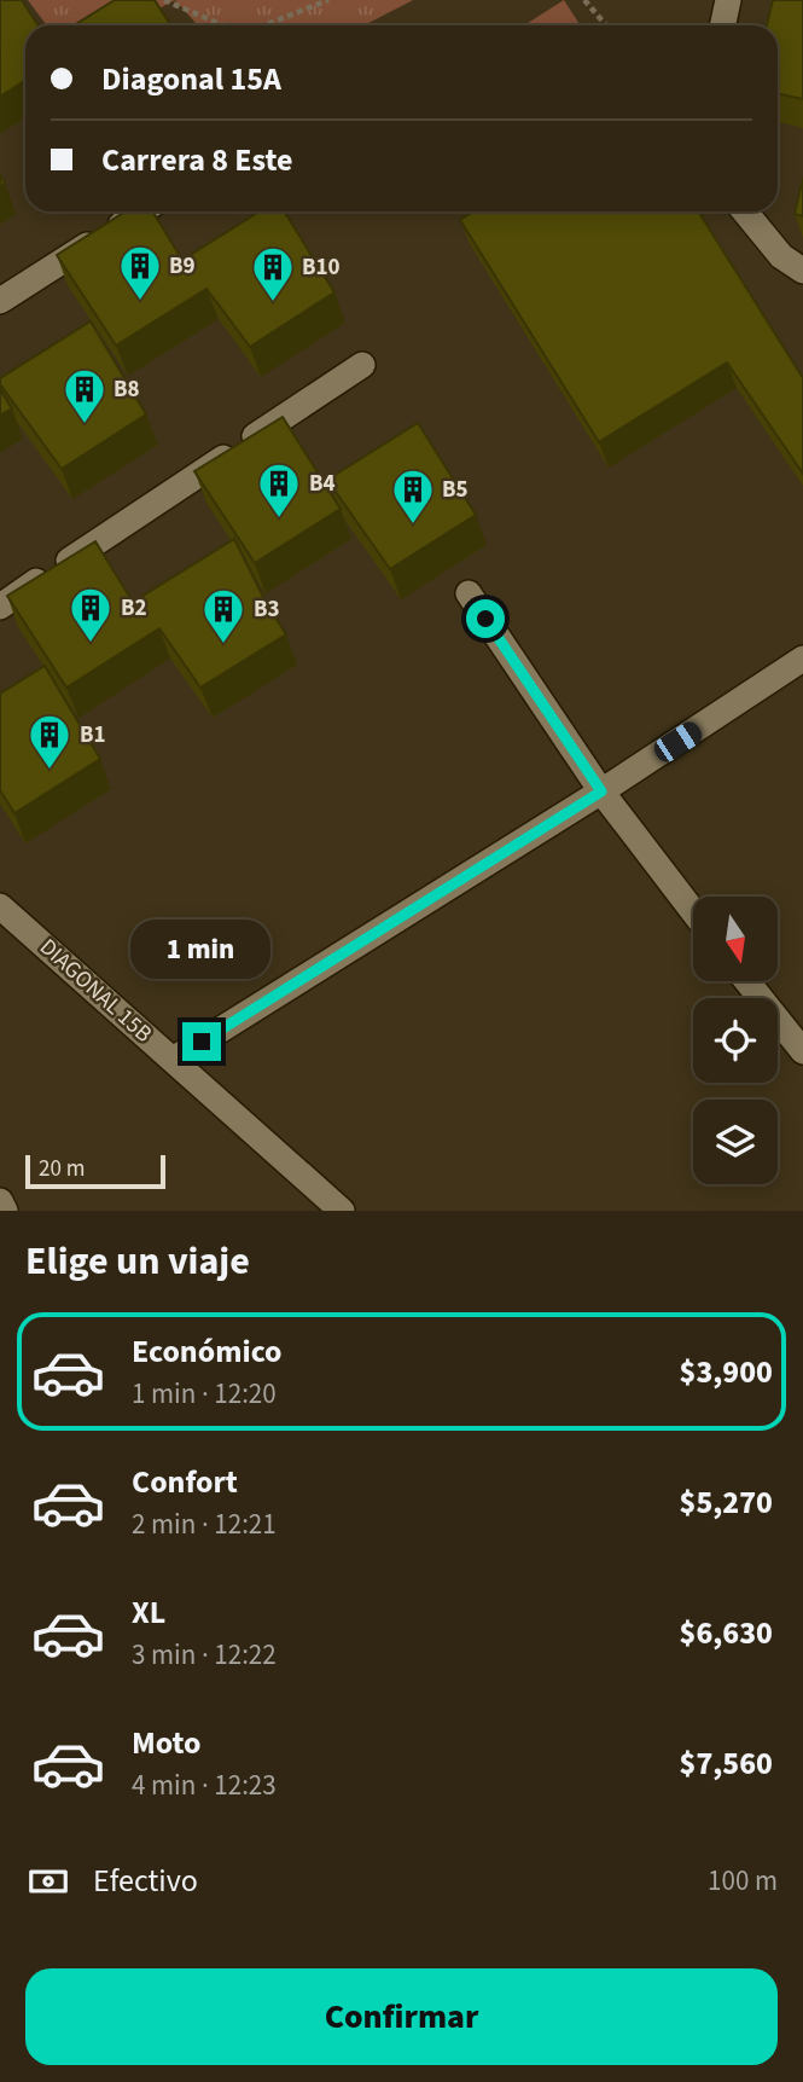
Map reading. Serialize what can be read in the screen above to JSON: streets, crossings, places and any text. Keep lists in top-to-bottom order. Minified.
{"streets":{"street":["DIAGONAL 15B"]},"places":{"building":["B9","B10","B8","B4","B5","B2","B3","B1"]},"scale_bar":"20 m","north":"bottom","page":{"banner":["Diagonal 15A","Carrera 8 Este"],"bubble":"1 min","scale":"20 m","heading":"Elige un viaje","list":[{"name":"Económico","note":"1 min · 12:20","value":"$3,900"},{"name":"Confort","note":"2 min · 12:21","value":"$5,270"},{"name":"XL","note":"3 min · 12:22","value":"$6,630"},{"name":"Moto","note":"4 min · 12:23","value":"$7,560"}],"pay":["Efectivo","100 m"],"buttons":"Confirmar"}}
